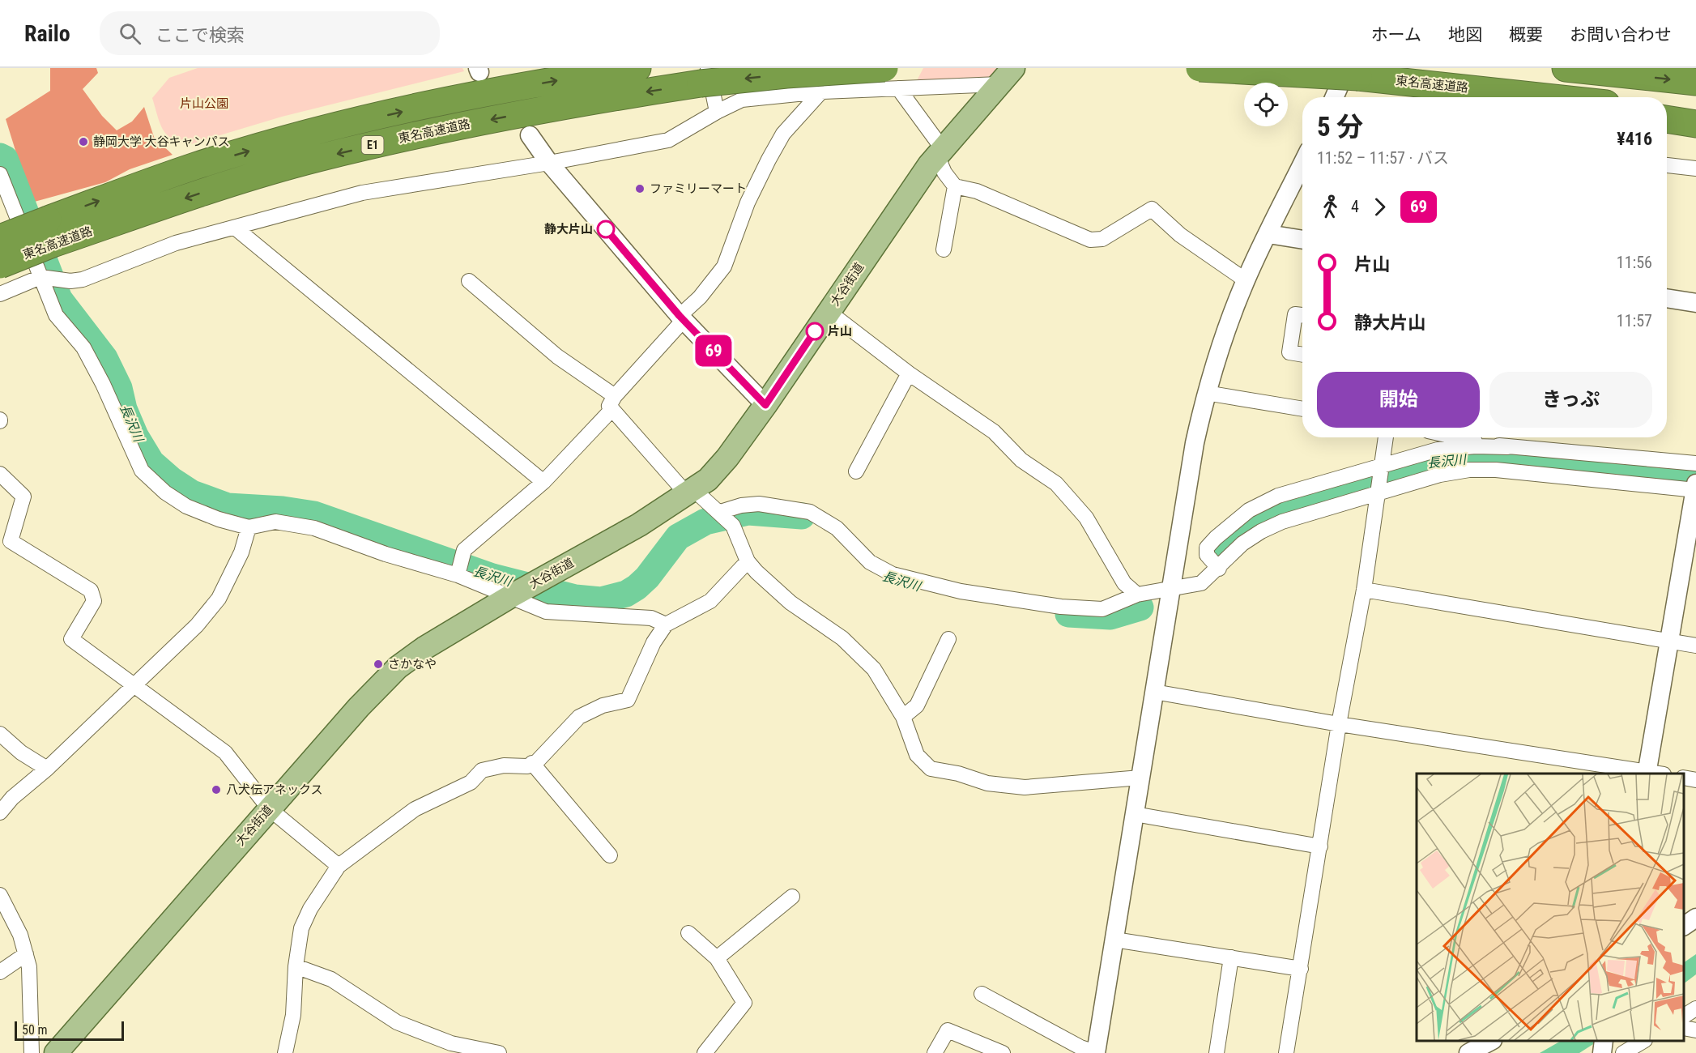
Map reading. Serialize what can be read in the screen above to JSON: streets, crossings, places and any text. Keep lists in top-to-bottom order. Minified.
{"streets":{"highway":["東名高速道路","E1"],"main road":["大谷街道"]},"water":["長沢川"],"parks":["片山公園"],"places":["静岡大学 大谷キャンパス","ファミリーマート","静大片山","片山","さかなや","八犬伝アネックス"],"lines":["bus line 69"],"scale_bar":"50 m","page":{"header":"Railo","search":"ここで検索","nav":["ホーム","地図","概要","お問い合わせ"],"on_map":"69","heading":["5 分","11:52 – 11:57 · バス","¥416"],"legs":["4","69"],"list":[{"name":"片山","value":"11:56"},{"name":"静大片山","value":"11:57"}],"buttons":["開始","きっぷ"],"scale":"50 m"}}
